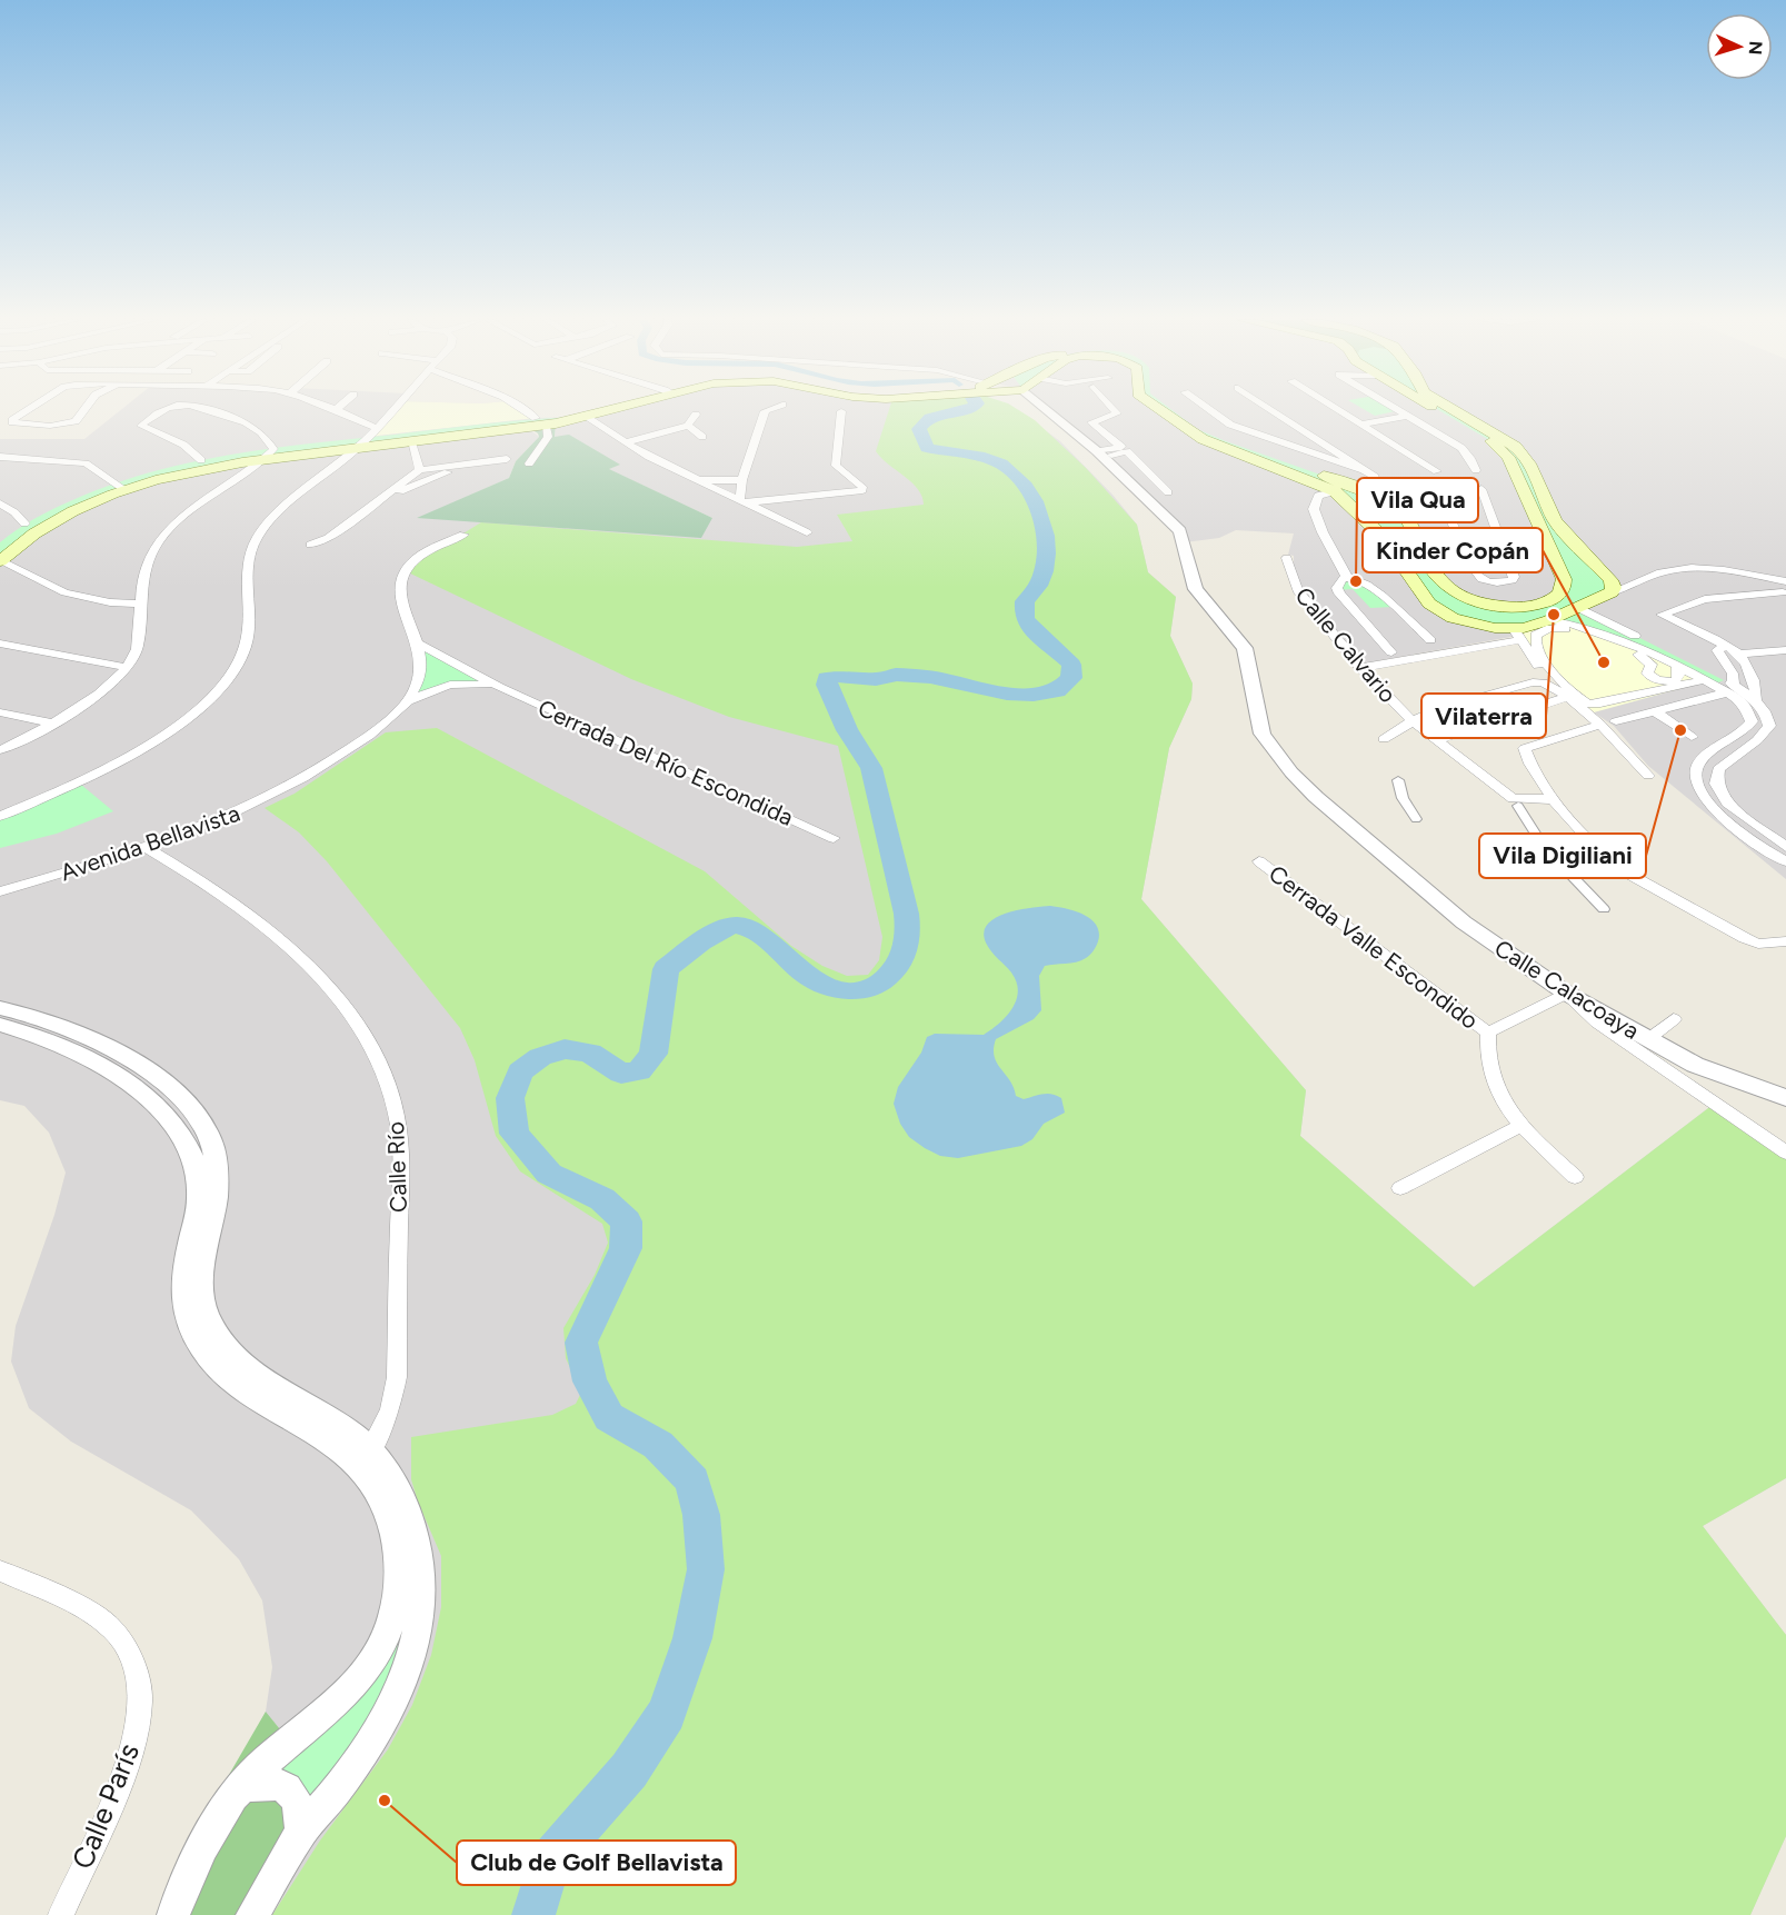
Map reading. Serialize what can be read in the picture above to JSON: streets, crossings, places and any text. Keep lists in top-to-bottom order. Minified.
{"streets":{"street":["Calle Calvario","Cerrada Del Río Escondida","Avenida Bellavista","Cerrada Valle Escondido","Calle Calacoaya","Calle Río","Calle París"]},"crossings":[["Cerrada Del Río Escondida","Avenida Bellavista"],["Avenida Bellavista","Calle Río"]],"places":["Vila Qua","Vilaterra","Kinder Copán","Vila Digiliani","Club de Golf Bellavista"],"north":"right"}
